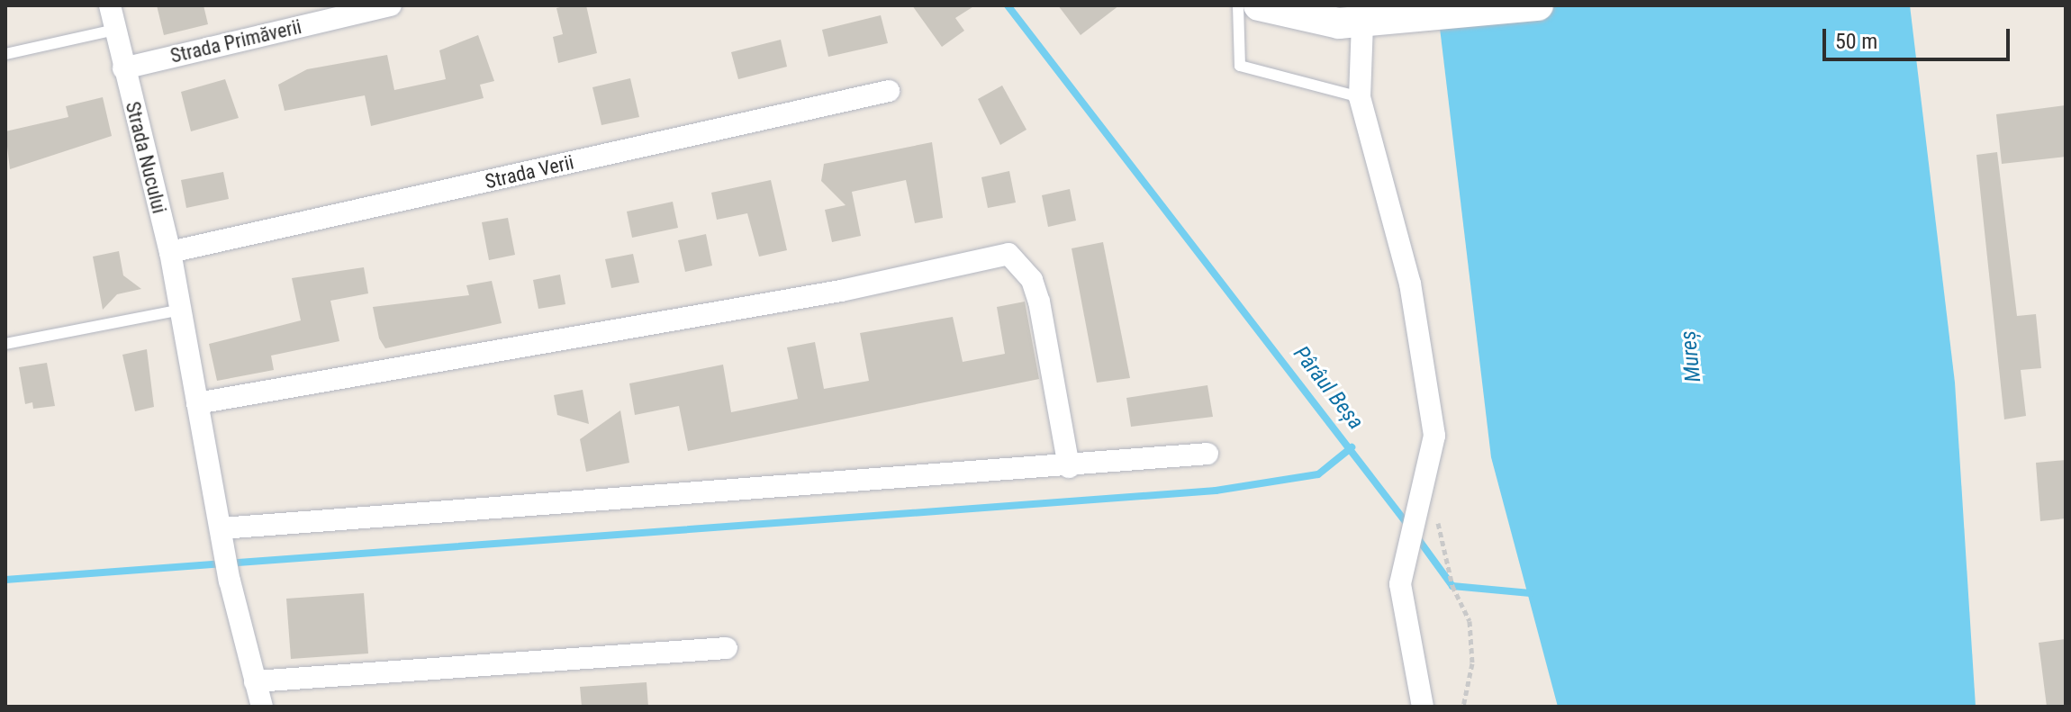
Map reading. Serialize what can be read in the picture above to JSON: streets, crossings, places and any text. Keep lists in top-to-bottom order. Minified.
{"streets":{"street":["Strada Primăverii","Strada Nucului","Strada Verii"]},"crossings":[["Strada Primăverii","Strada Nucului"],["Strada Nucului","Strada Verii"]],"water":["Mureș","Pârâul Beșa"],"scale_bar":"50 m"}
